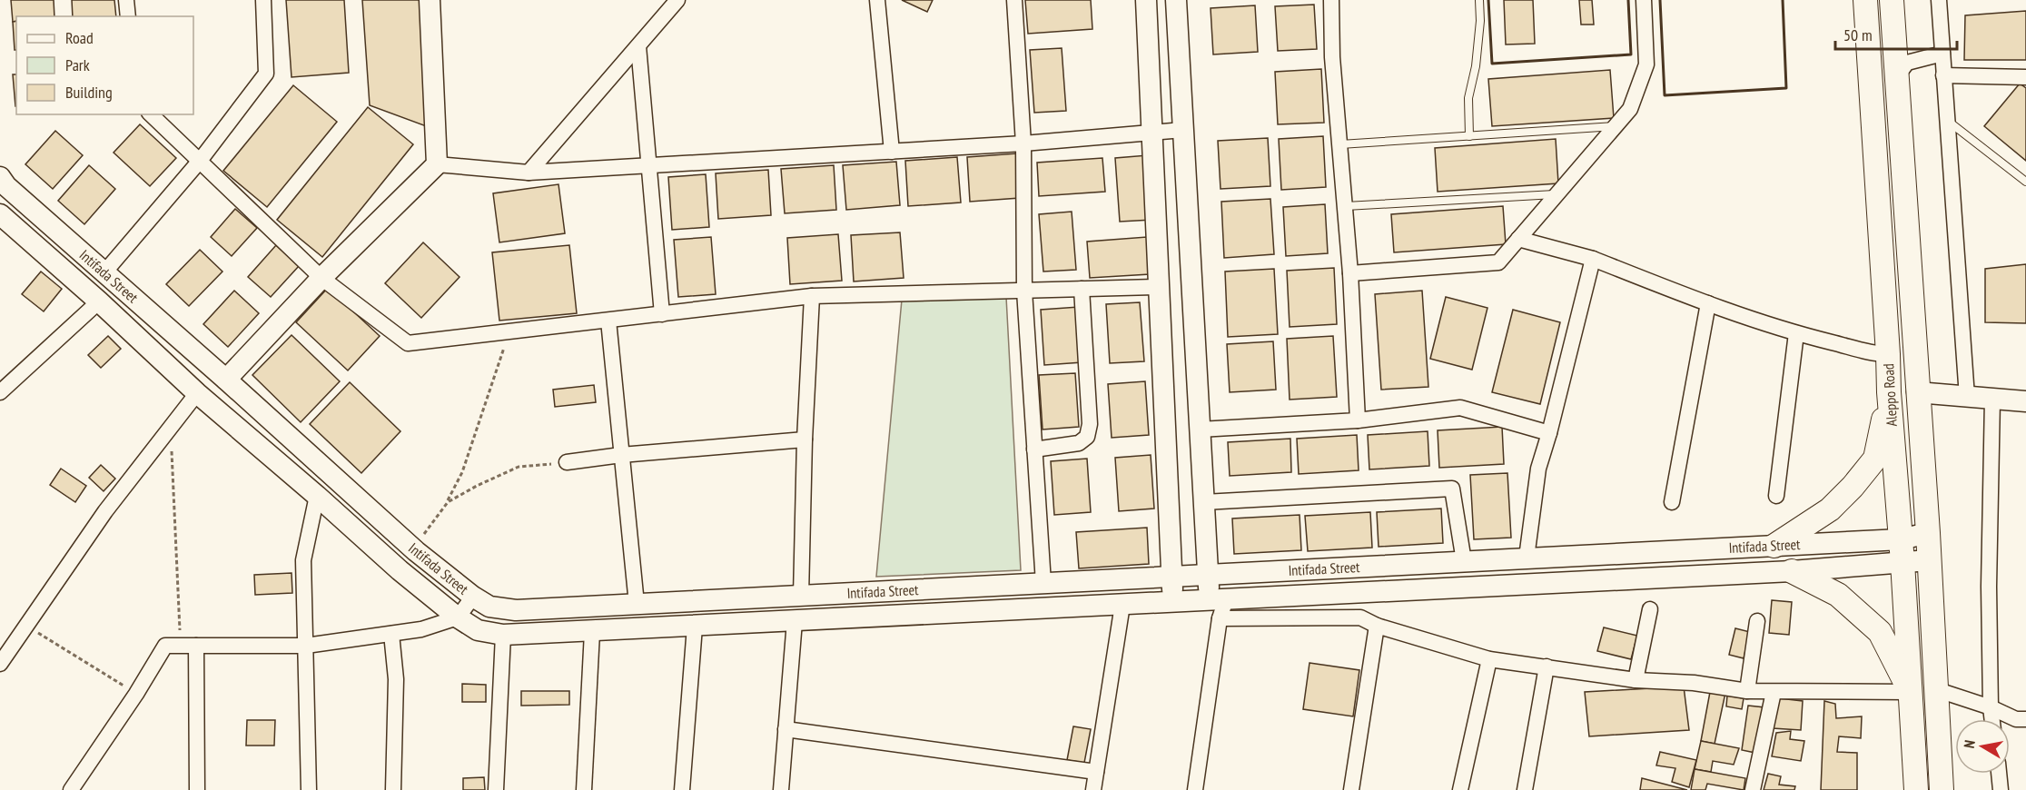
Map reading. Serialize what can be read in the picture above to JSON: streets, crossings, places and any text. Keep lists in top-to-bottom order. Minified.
{"streets":{"main road":["Intifada Street","Aleppo Road"]},"crossings":[["Intifada Street","Aleppo Road"]],"legend":["Road","Park","Building"],"scale_bar":"50 m","north":"left"}
